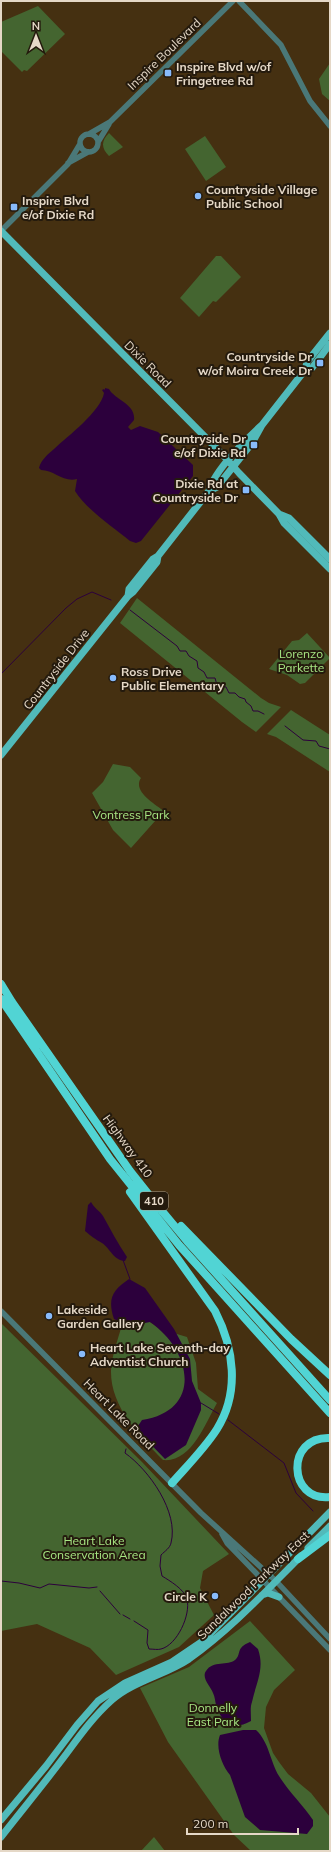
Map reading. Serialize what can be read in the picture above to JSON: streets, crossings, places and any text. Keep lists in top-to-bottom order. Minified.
{"streets":{"highway":["Highway 410","410"],"main road":["Dixie Road","Countryside Drive","Sandalwood Parkway East"],"street":["Inspire Boulevard","Heart Lake Road"]},"crossings":[["Dixie Road","Countryside Drive"],["Heart Lake Road","Sandalwood Parkway East"]],"parks":["Lorenzo Parkette","Vontress Park","Heart Lake Conservation Area","Donnelly East Park"],"places":{"transit":["Inspire Blvd w/of Fringetree Rd","Inspire Blvd e/of Dixie Rd","Countryside Dr w/of Moira Creek Dr","Countryside Dr e/of Dixie Rd","Dixie Rd at Countryside Dr"],"other":["Countryside Village Public School","Ross Drive Public Elementary","Lakeside Garden Gallery","Heart Lake Seventh-day Adventist Church","Circle K"]},"scale_bar":"200 m","north":"top"}
